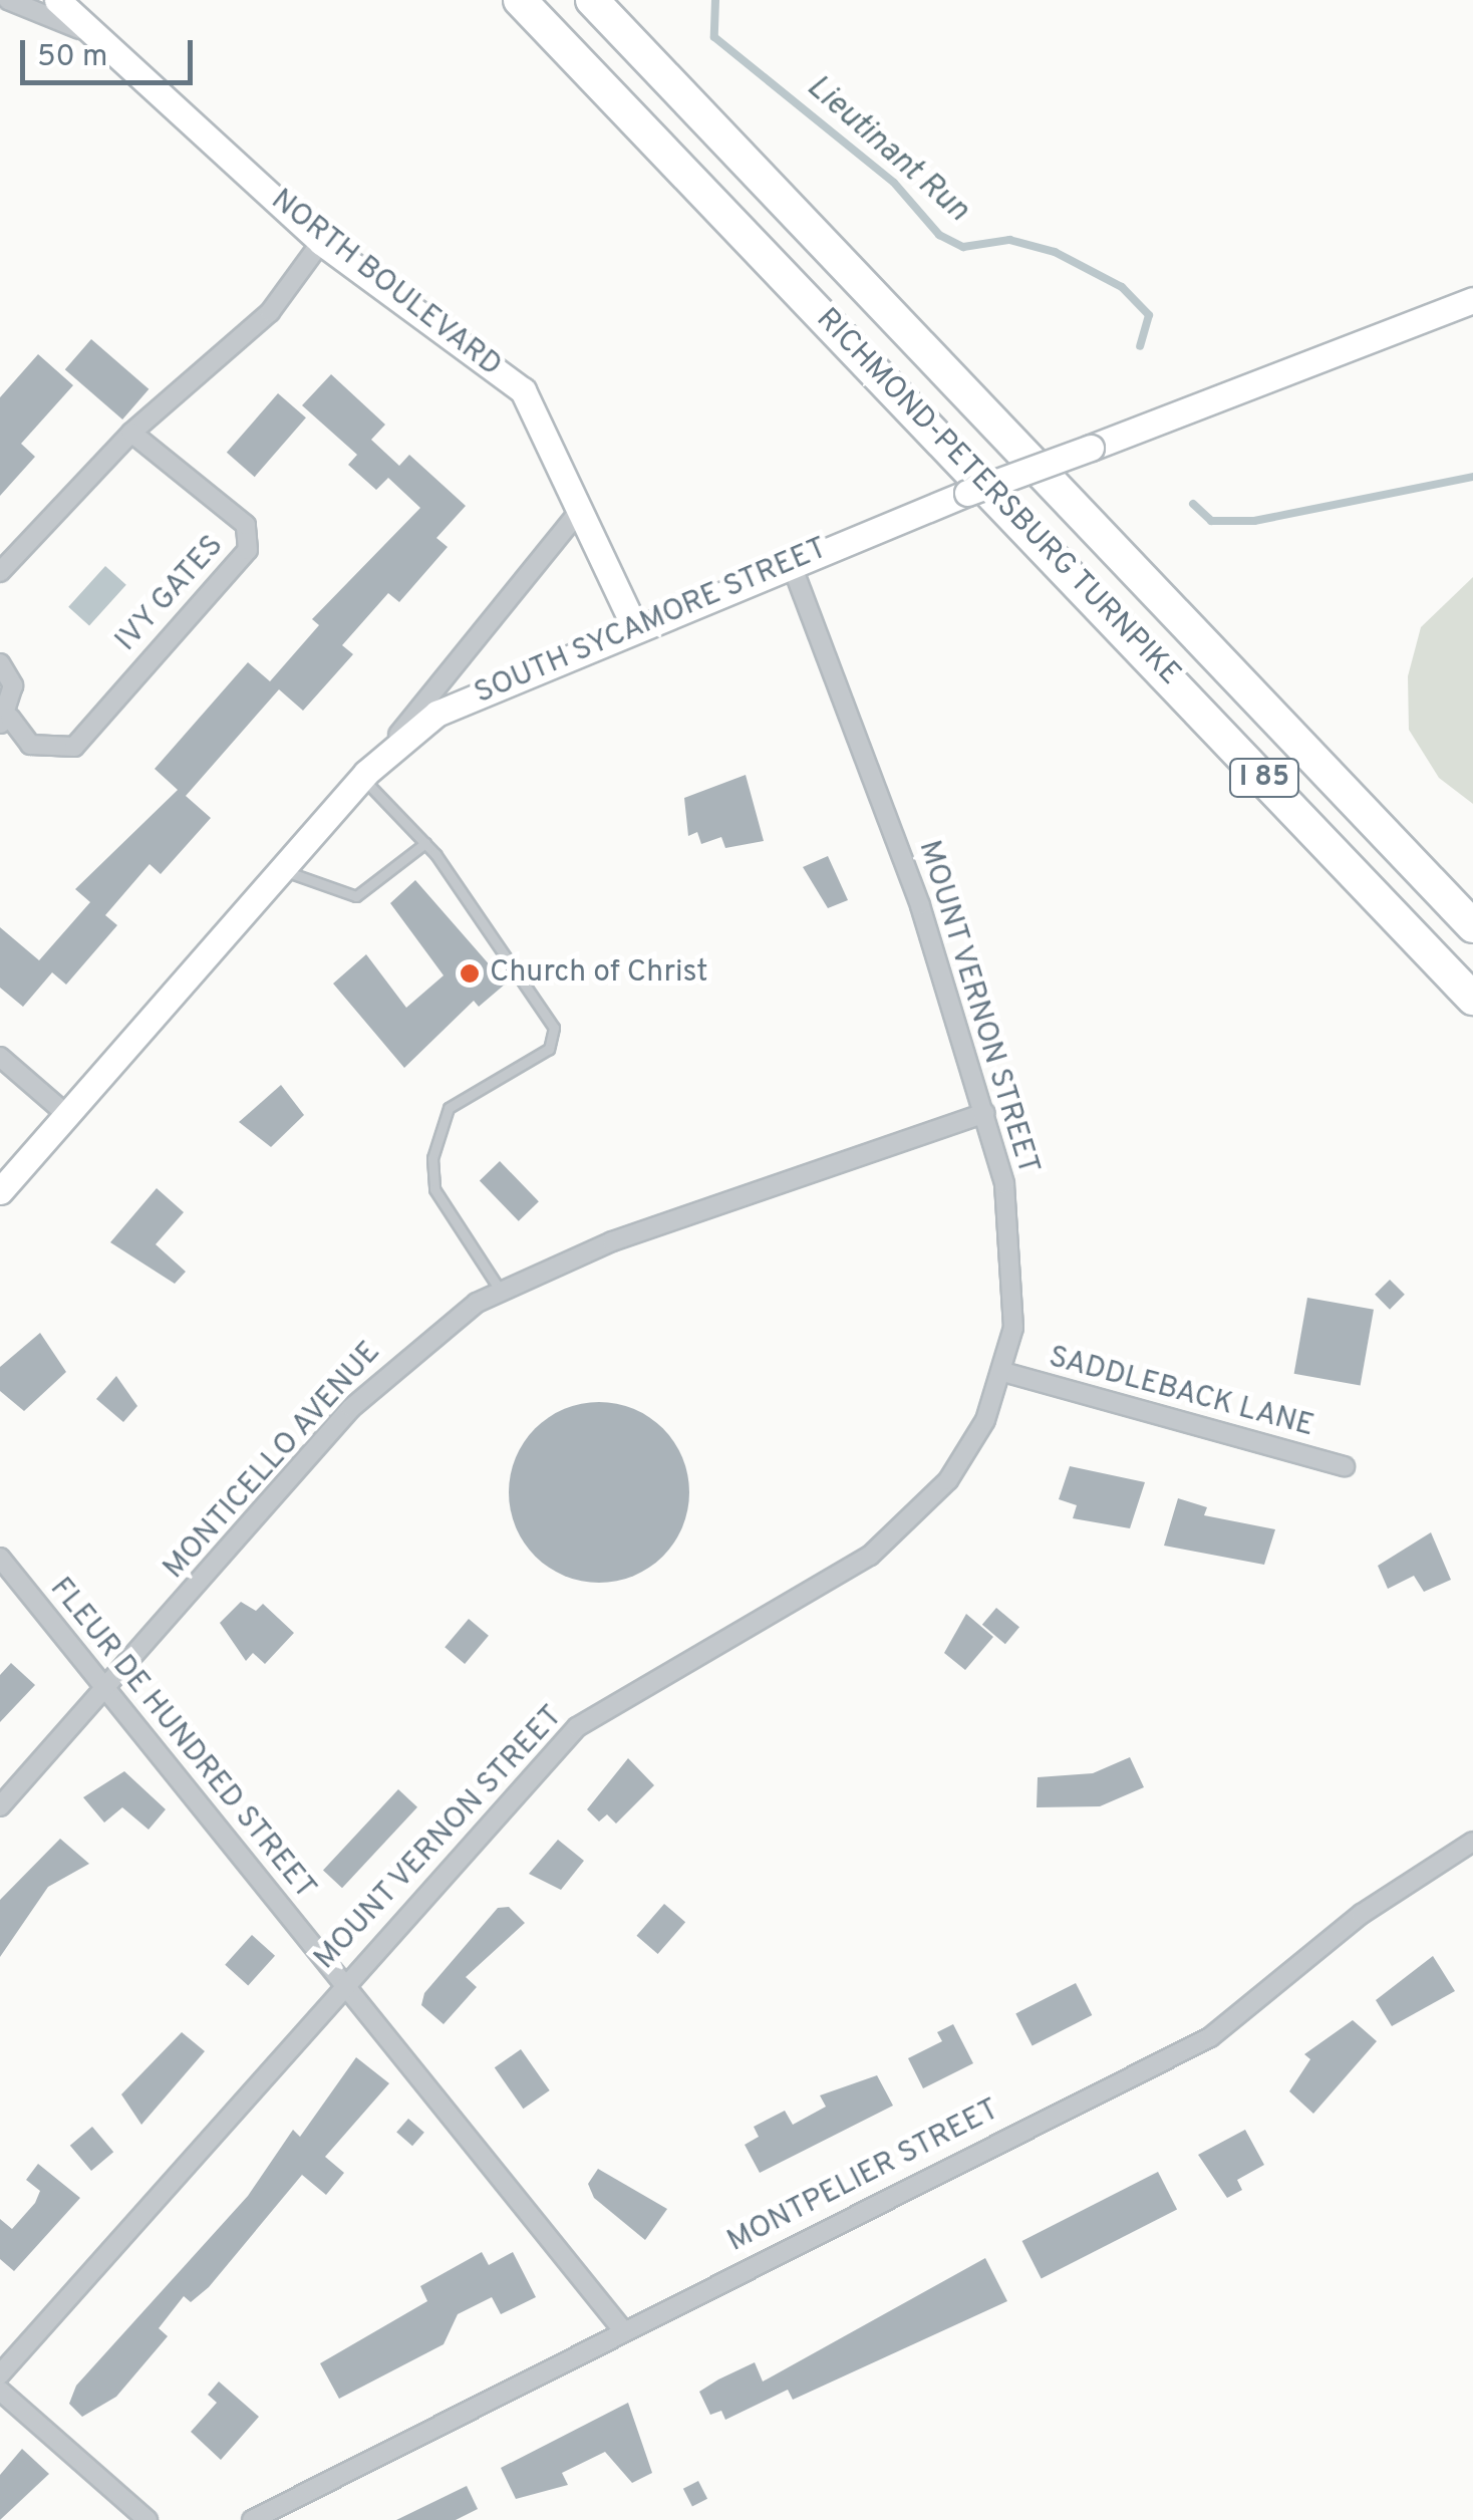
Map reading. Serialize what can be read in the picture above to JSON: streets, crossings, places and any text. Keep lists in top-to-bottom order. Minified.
{"streets":{"highway":["RICHMOND-PETERSBURG TURNPIKE","I 85"],"main road":["NORTH BOULEVARD","SOUTH SYCAMORE STREET"],"street":["IVY GATES","MOUNT VERNON STREET","SADDLEBACK LANE","MONTICELLO AVENUE","FLEUR DE HUNDRED STREET","MONTPELIER STREET"]},"crossings":[["NORTH BOULEVARD","SOUTH SYCAMORE STREET"],["SOUTH SYCAMORE STREET","MOUNT VERNON STREET"],["MOUNT VERNON STREET","SADDLEBACK LANE"],["MOUNT VERNON STREET","MONTICELLO AVENUE"],["MOUNT VERNON STREET","FLEUR DE HUNDRED STREET"],["MONTICELLO AVENUE","FLEUR DE HUNDRED STREET"],["FLEUR DE HUNDRED STREET","MONTPELIER STREET"]],"water":["Lieutinant Run"],"places":["Church of Christ"],"scale_bar":"50 m"}
